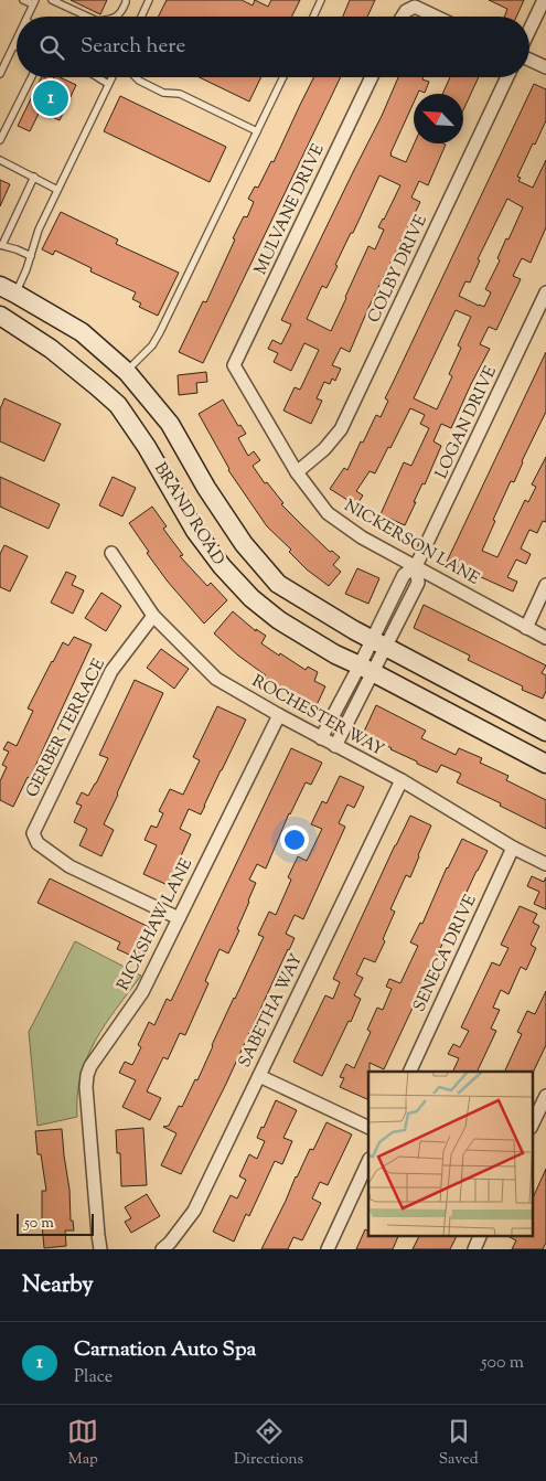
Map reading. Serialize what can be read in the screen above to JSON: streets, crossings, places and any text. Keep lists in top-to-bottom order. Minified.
{"streets":{"main road":["BRAND ROAD"],"street":["MULVANE DRIVE","COLBY DRIVE","LOGAN DRIVE","NICKERSON LANE","ROCHESTER WAY","GERBER TERRACE","RICKSHAW LANE","SENECA DRIVE","SABETHA WAY"]},"crossings":[["MULVANE DRIVE","NICKERSON LANE"],["COLBY DRIVE","NICKERSON LANE"],["LOGAN DRIVE","BRAND ROAD"],["LOGAN DRIVE","NICKERSON LANE"],["LOGAN DRIVE","ROCHESTER WAY"],["ROCHESTER WAY","GERBER TERRACE"],["ROCHESTER WAY","RICKSHAW LANE"],["ROCHESTER WAY","SENECA DRIVE"],["ROCHESTER WAY","SABETHA WAY"],["GERBER TERRACE","RICKSHAW LANE"]],"scale_bar":"50 m","north":"top left","page":{"search":"Search here","pins":"1","scale":"50 m","heading":"Nearby","list":[{"mark":"1","name":"Carnation Auto Spa","note":"Place","value":"500 m"}],"nav":["Map","Directions","Saved"]}}
